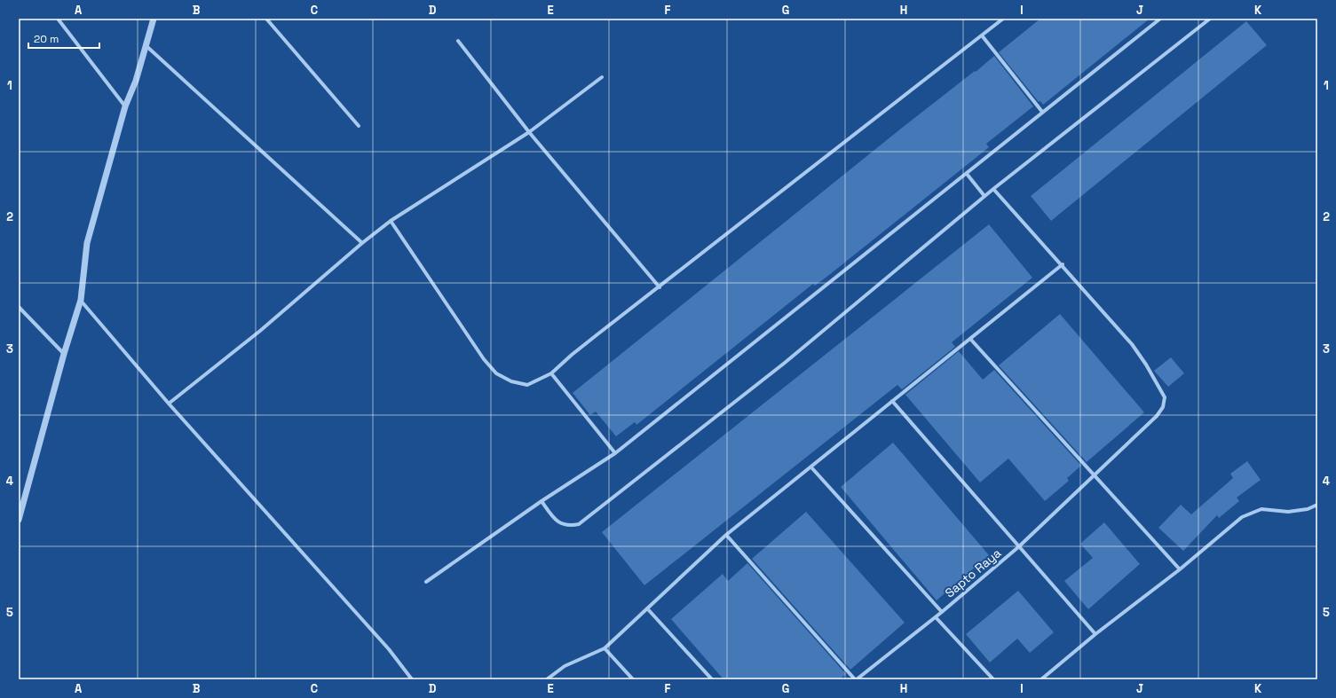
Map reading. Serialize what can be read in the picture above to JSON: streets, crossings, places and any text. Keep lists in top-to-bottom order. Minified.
{"streets":{"street":["Sapto Raya"]},"scale_bar":"20 m","grid":{"columns":["A","B","C","D","E","F","G","H","I","J","K"],"rows":["1","2","3","4","5"]}}
